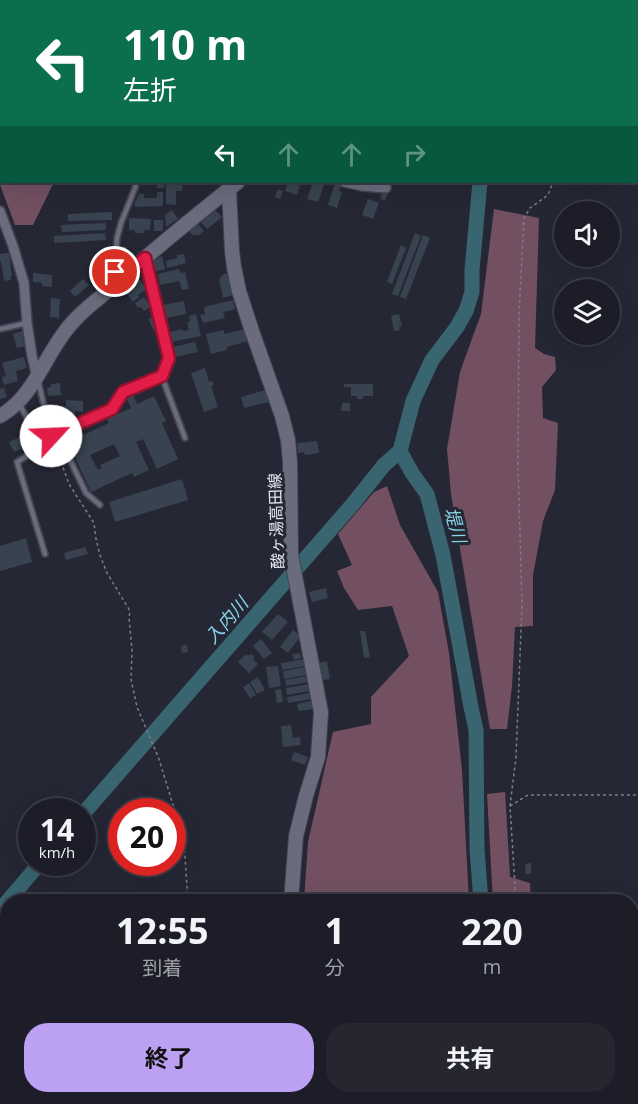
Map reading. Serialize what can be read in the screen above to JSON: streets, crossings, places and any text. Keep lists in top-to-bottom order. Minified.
{"streets":{"main road":["酸ヶ湯高田線"]},"water":["堤川","入内川"],"page":{"turn":["110 m","左折"],"speed":"14 km/h","limit":"20","eta":["12:55","到着","1","分","220","m"],"buttons":["終了","共有"]}}
